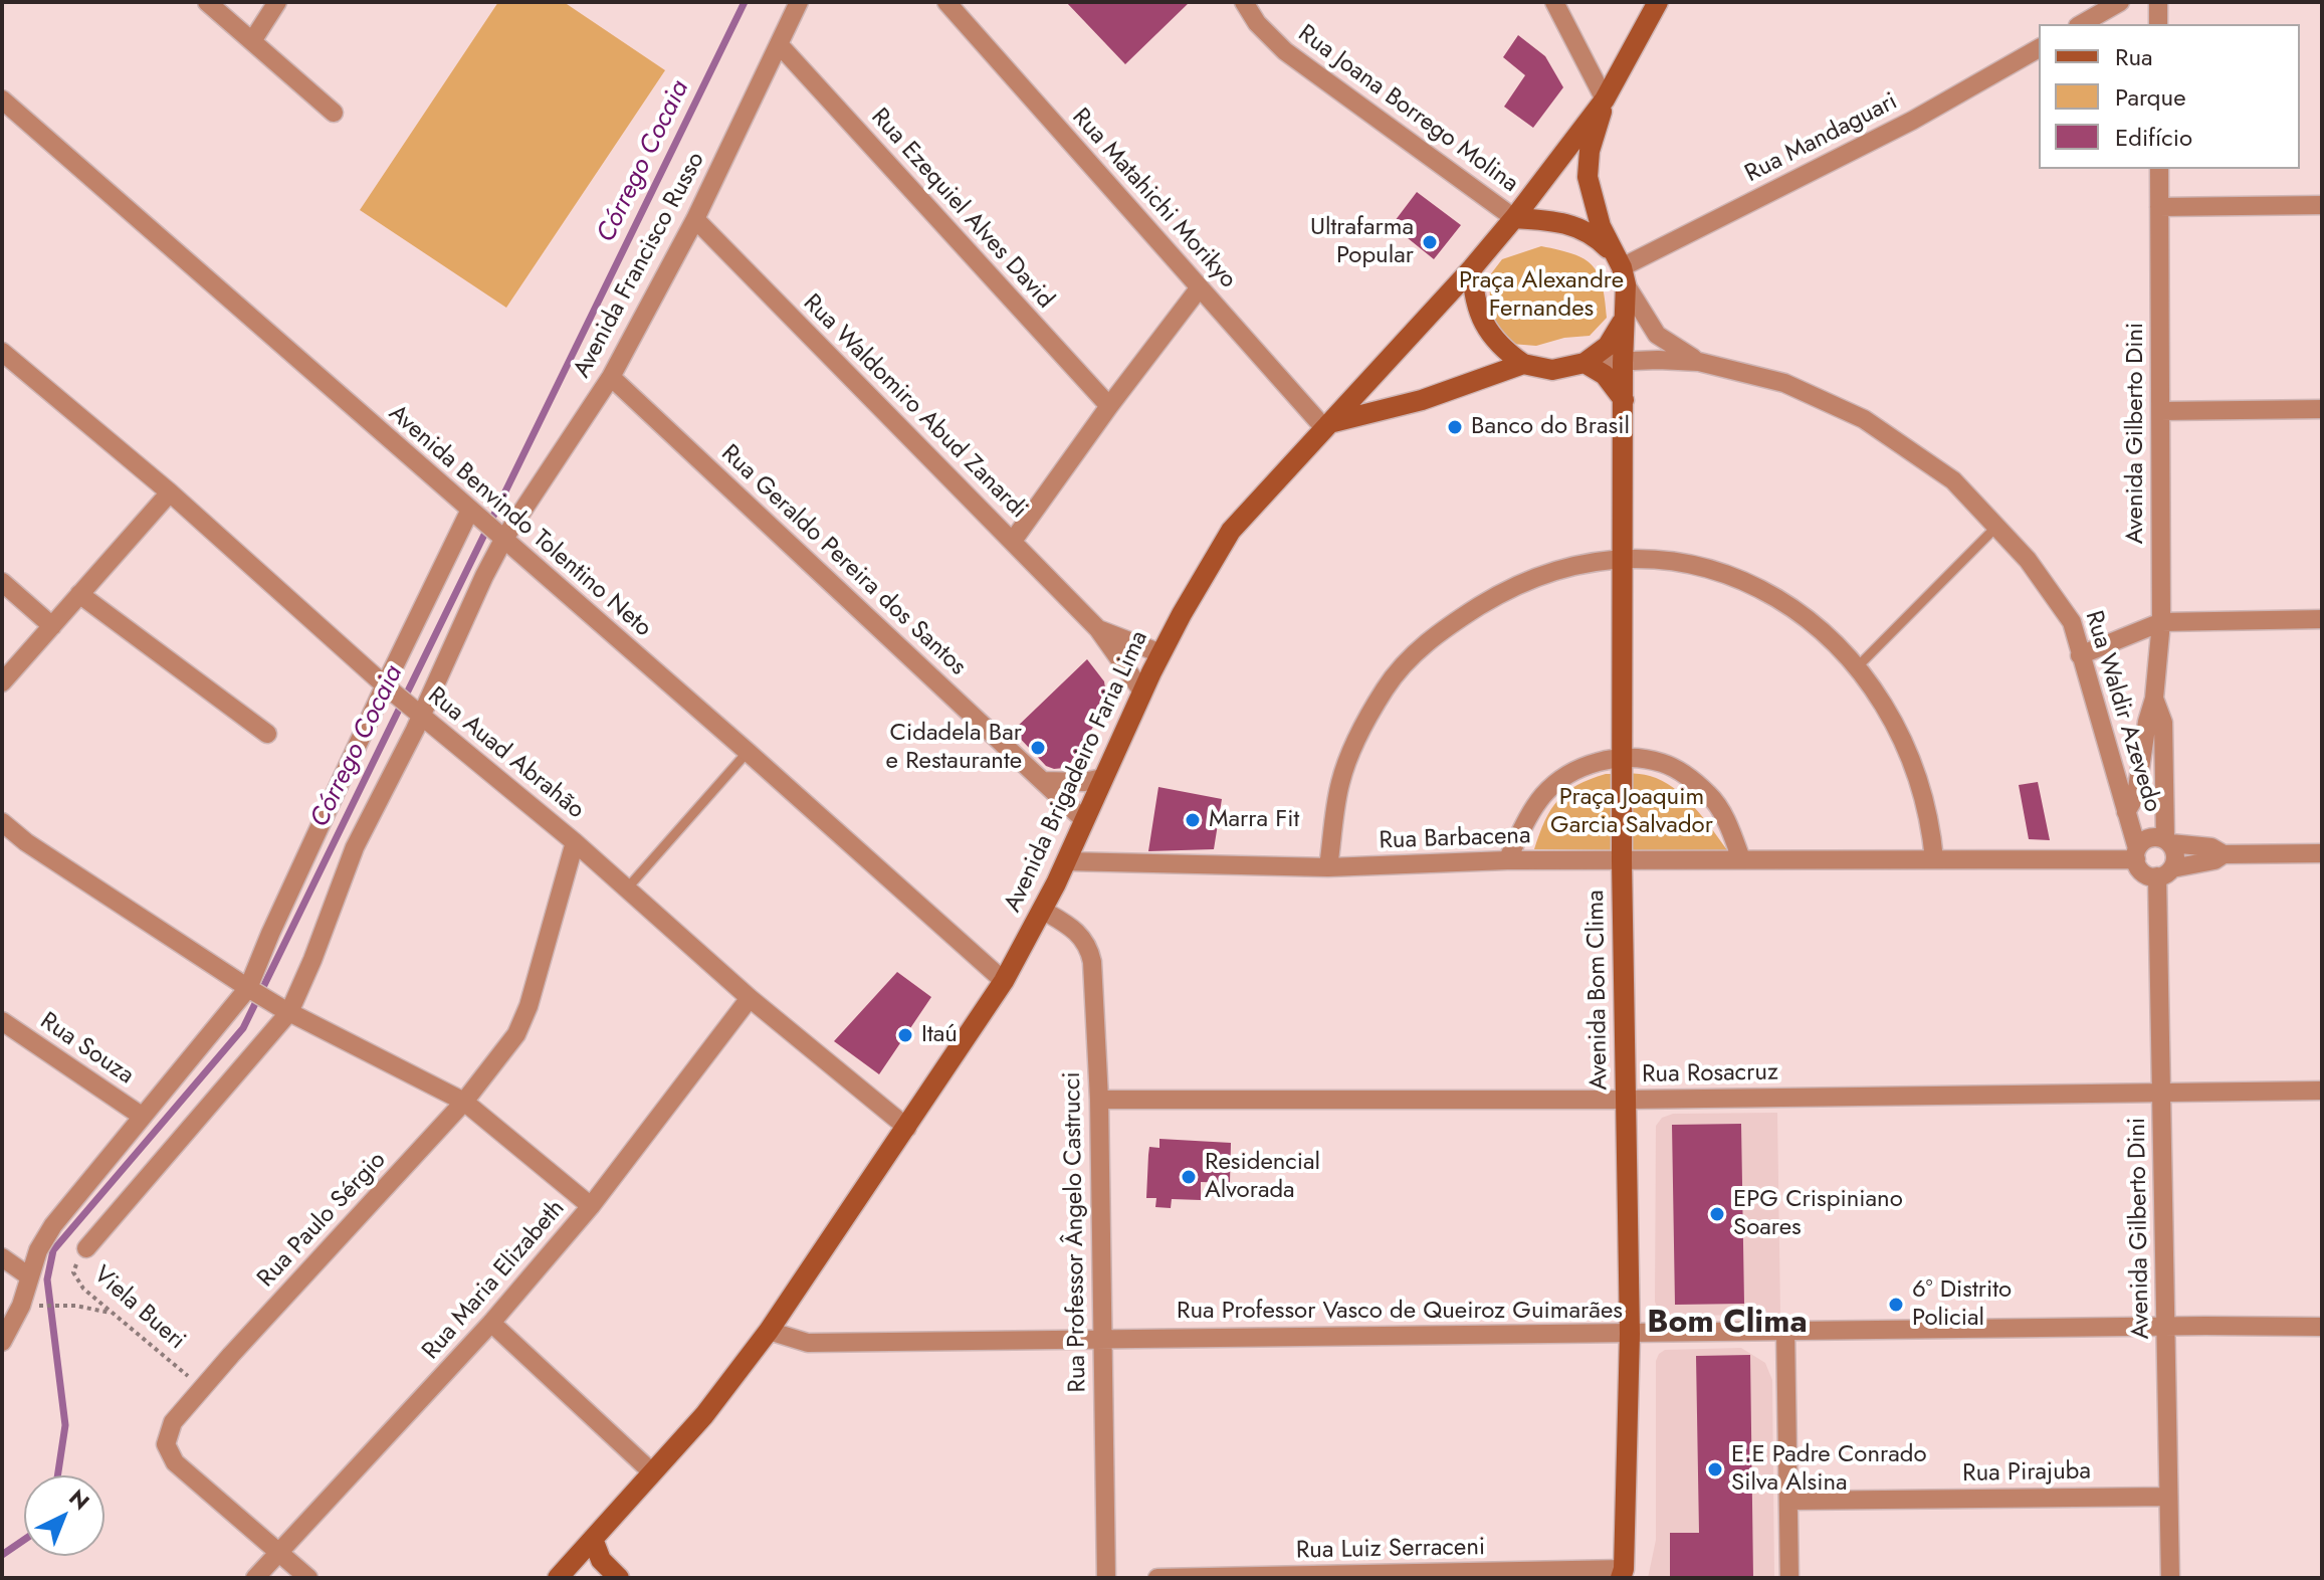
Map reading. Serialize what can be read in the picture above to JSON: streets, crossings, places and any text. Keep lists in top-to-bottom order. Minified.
{"streets":{"main road":["Rua Waldir Azevedo","Avenida Brigadeiro Faria Lima","Avenida Bom Clima"],"street":["Rua Joana Borrego Molina","Rua Mandaguari","Rua Matahichi Morikyo","Rua Ezequiel Alves David","Avenida Francisco Russo","Rua Waldomiro Abud Zanardi","Avenida Gilberto Dini","Avenida Benvindo Tolentino Neto","Rua Geraldo Pereira dos Santos","Rua Auad Abrahão","Rua Barbacena","Rua Souza","Rua Rosacruz","Rua Paulo Sérgio","Rua Professor Ângelo Castrucci","Rua Maria Elizabeth","Rua Professor Vasco de Queiroz Guimarães","Rua Pirajuba","Rua Luiz Serraceni"],"path":["Viela Bueri"]},"crossings":[["Rua Joana Borrego Molina","Rua Mandaguari"],["Rua Joana Borrego Molina","Rua Waldir Azevedo"],["Rua Joana Borrego Molina","Avenida Brigadeiro Faria Lima"],["Rua Joana Borrego Molina","Avenida Bom Clima"],["Rua Mandaguari","Rua Waldir Azevedo"],["Rua Mandaguari","Avenida Brigadeiro Faria Lima"],["Rua Mandaguari","Avenida Bom Clima"],["Rua Matahichi Morikyo","Rua Waldir Azevedo"],["Rua Matahichi Morikyo","Avenida Brigadeiro Faria Lima"],["Rua Ezequiel Alves David","Avenida Francisco Russo"],["Avenida Francisco Russo","Rua Waldomiro Abud Zanardi"],["Avenida Francisco Russo","Avenida Benvindo Tolentino Neto"],["Avenida Francisco Russo","Rua Geraldo Pereira dos Santos"],["Avenida Francisco Russo","Rua Auad Abrahão"],["Avenida Francisco Russo","Viela Bueri"],["Rua Waldomiro Abud Zanardi","Avenida Brigadeiro Faria Lima"],["Avenida Gilberto Dini","Rua Waldir Azevedo"],["Avenida Gilberto Dini","Rua Barbacena"],["Avenida Gilberto Dini","Rua Rosacruz"],["Avenida Gilberto Dini","Rua Professor Vasco de Queiroz Guimarães"],["Avenida Gilberto Dini","Rua Pirajuba"],["Avenida Benvindo Tolentino Neto","Avenida Brigadeiro Faria Lima"],["Rua Geraldo Pereira dos Santos","Avenida Brigadeiro Faria Lima"],["Rua Waldir Azevedo","Avenida Brigadeiro Faria Lima"],["Rua Waldir Azevedo","Rua Barbacena"],["Rua Waldir Azevedo","Avenida Bom Clima"],["Rua Auad Abrahão","Avenida Brigadeiro Faria Lima"],["Rua Auad Abrahão","Rua Paulo Sérgio"],["Rua Auad Abrahão","Rua Maria Elizabeth"],["Avenida Brigadeiro Faria Lima","Rua Barbacena"],["Avenida Brigadeiro Faria Lima","Avenida Bom Clima"],["Avenida Brigadeiro Faria Lima","Rua Professor Ângelo Castrucci"],["Avenida Brigadeiro Faria Lima","Rua Professor Vasco de Queiroz Guimarães"],["Rua Barbacena","Avenida Bom Clima"],["Avenida Bom Clima","Rua Rosacruz"],["Avenida Bom Clima","Rua Professor Vasco de Queiroz Guimarães"],["Avenida Bom Clima","Rua Luiz Serraceni"],["Rua Rosacruz","Rua Professor Ângelo Castrucci"],["Rua Paulo Sérgio","Rua Maria Elizabeth"],["Rua Paulo Sérgio","Viela Bueri"],["Rua Professor Ângelo Castrucci","Rua Professor Vasco de Queiroz Guimarães"]],"districts":["Bom Clima"],"water":["Córrego Cocaia"],"parks":["Praça Alexandre Fernandes","Praça Joaquim Garcia Salvador"],"places":["Ultrafarma Popular","Banco do Brasil","Cidadela Bar e Restaurante","Marra Fit","Itaú","Residencial Alvorada","EPG Crispiniano Soares","6º Distrito Policial","E.E Padre Conrado Silva Alsina"],"legend":["Rua","Parque","Edifício"],"north":"top right"}
